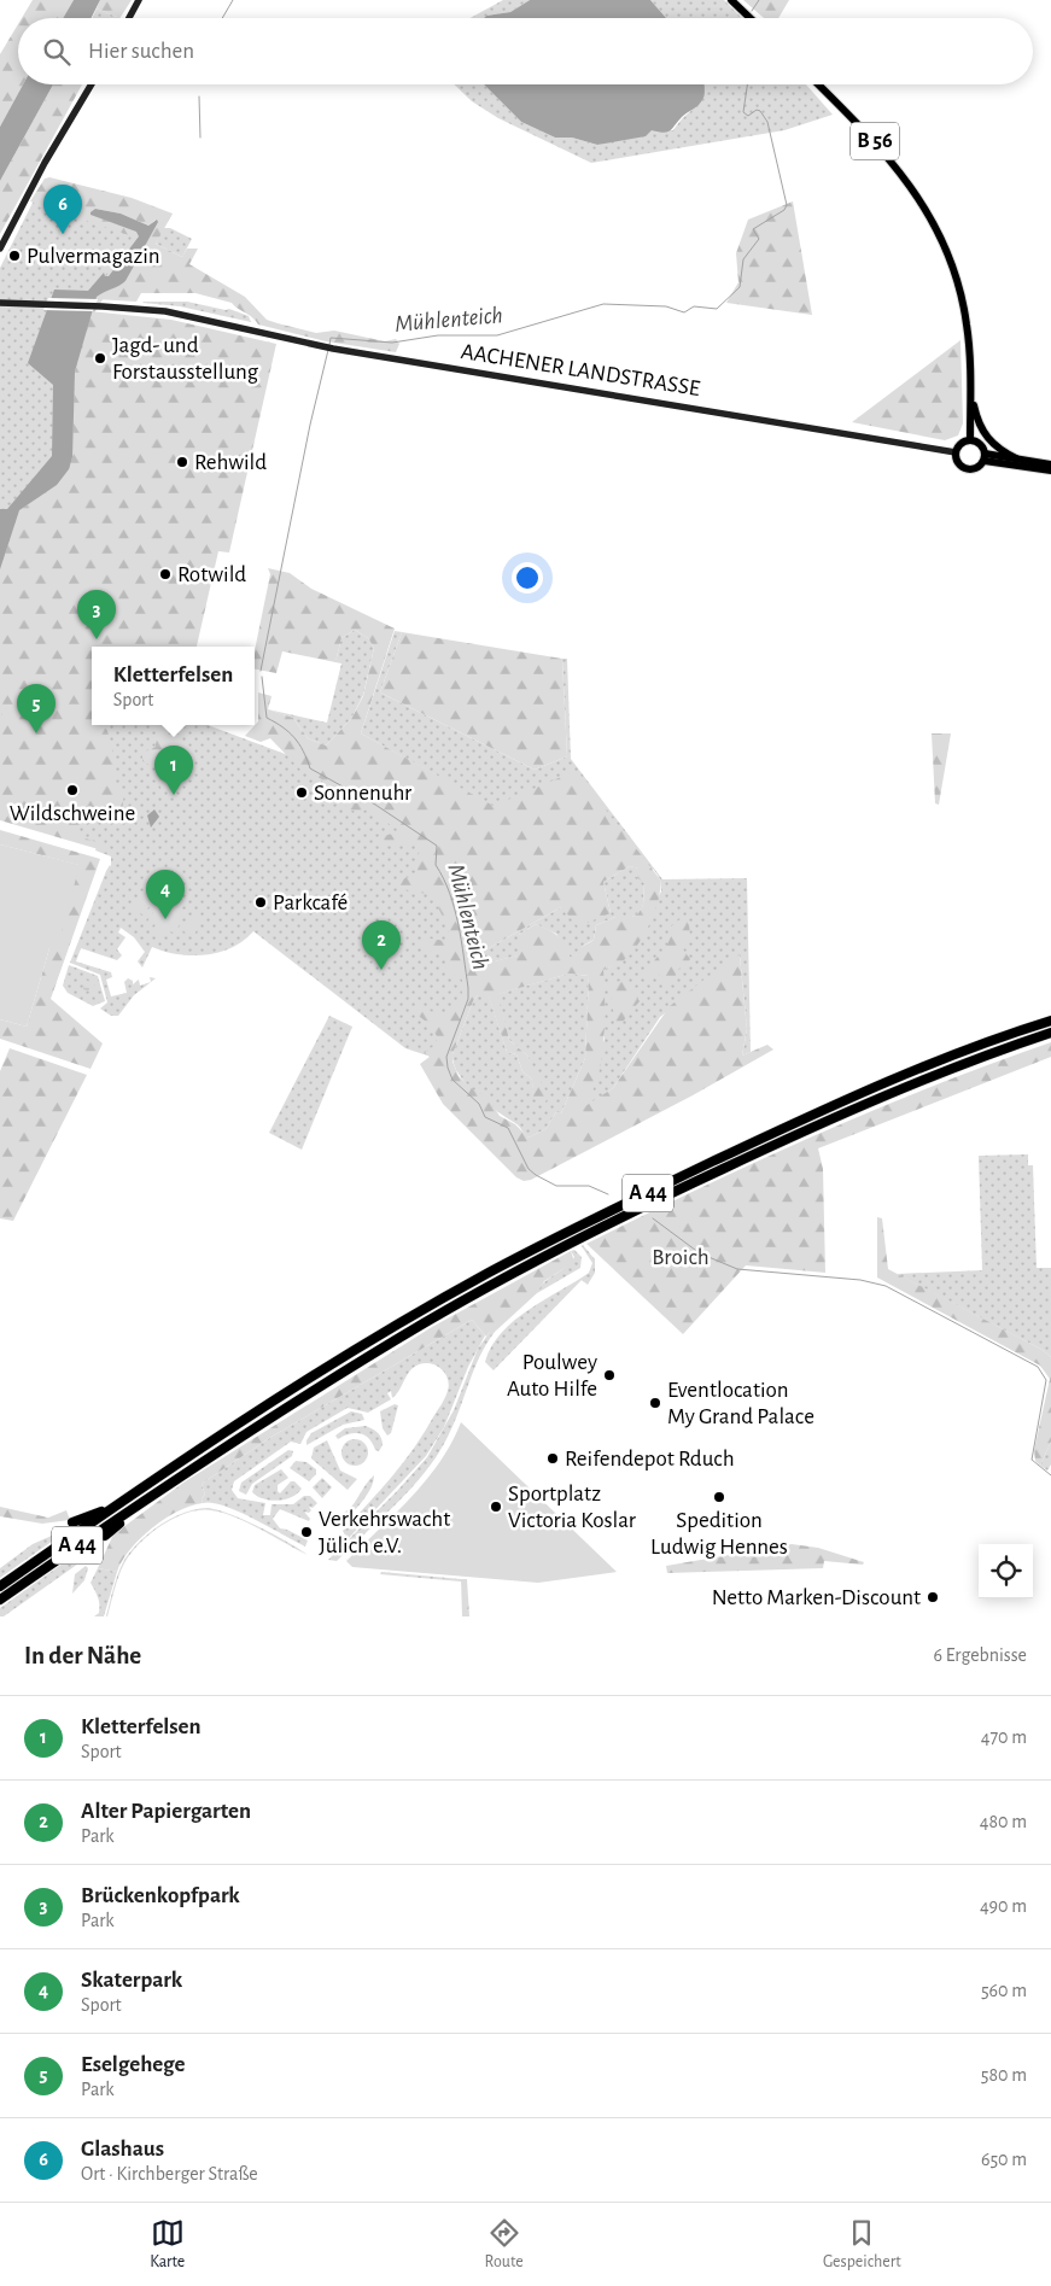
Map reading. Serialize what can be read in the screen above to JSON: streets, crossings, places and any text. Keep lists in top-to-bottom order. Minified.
{"streets":{"highway":["A 44"],"main road":["B 56","AACHENER LANDSTRASSE"]},"crossings":[["B 56","AACHENER LANDSTRASSE"]],"water":["Mühlenteich"],"parks":["Broich"],"places":["Pulvermagazin","Jagd- und Forstausstellung","Rehwild","Rotwild","Wildschweine","Sonnenuhr","Parkcafé","Poulwey Auto Hilfe","Eventlocation My Grand Palace","Reifendepot Rduch","Spedition Ludwig Hennes","Sportplatz Victoria Koslar","Verkehrswacht Jülich e.V.","Netto Marken-Discount"],"page":{"search":"Hier suchen","pins":["6","3","5","1","4","2"],"popup":["Kletterfelsen","Sport"],"heading":["In der Nähe","6 Ergebnisse"],"list":[{"mark":"1","name":"Kletterfelsen","note":"Sport","value":"470 m"},{"mark":"2","name":"Alter Papiergarten","note":"Park","value":"480 m"},{"mark":"3","name":"Brückenkopfpark","note":"Park","value":"490 m"},{"mark":"4","name":"Skaterpark","note":"Sport","value":"560 m"},{"mark":"5","name":"Eselgehege","note":"Park","value":"580 m"},{"mark":"6","name":"Glashaus","note":"Ort · Kirchberger Straße","value":"650 m"}],"nav":["Karte","Route","Gespeichert"]}}
